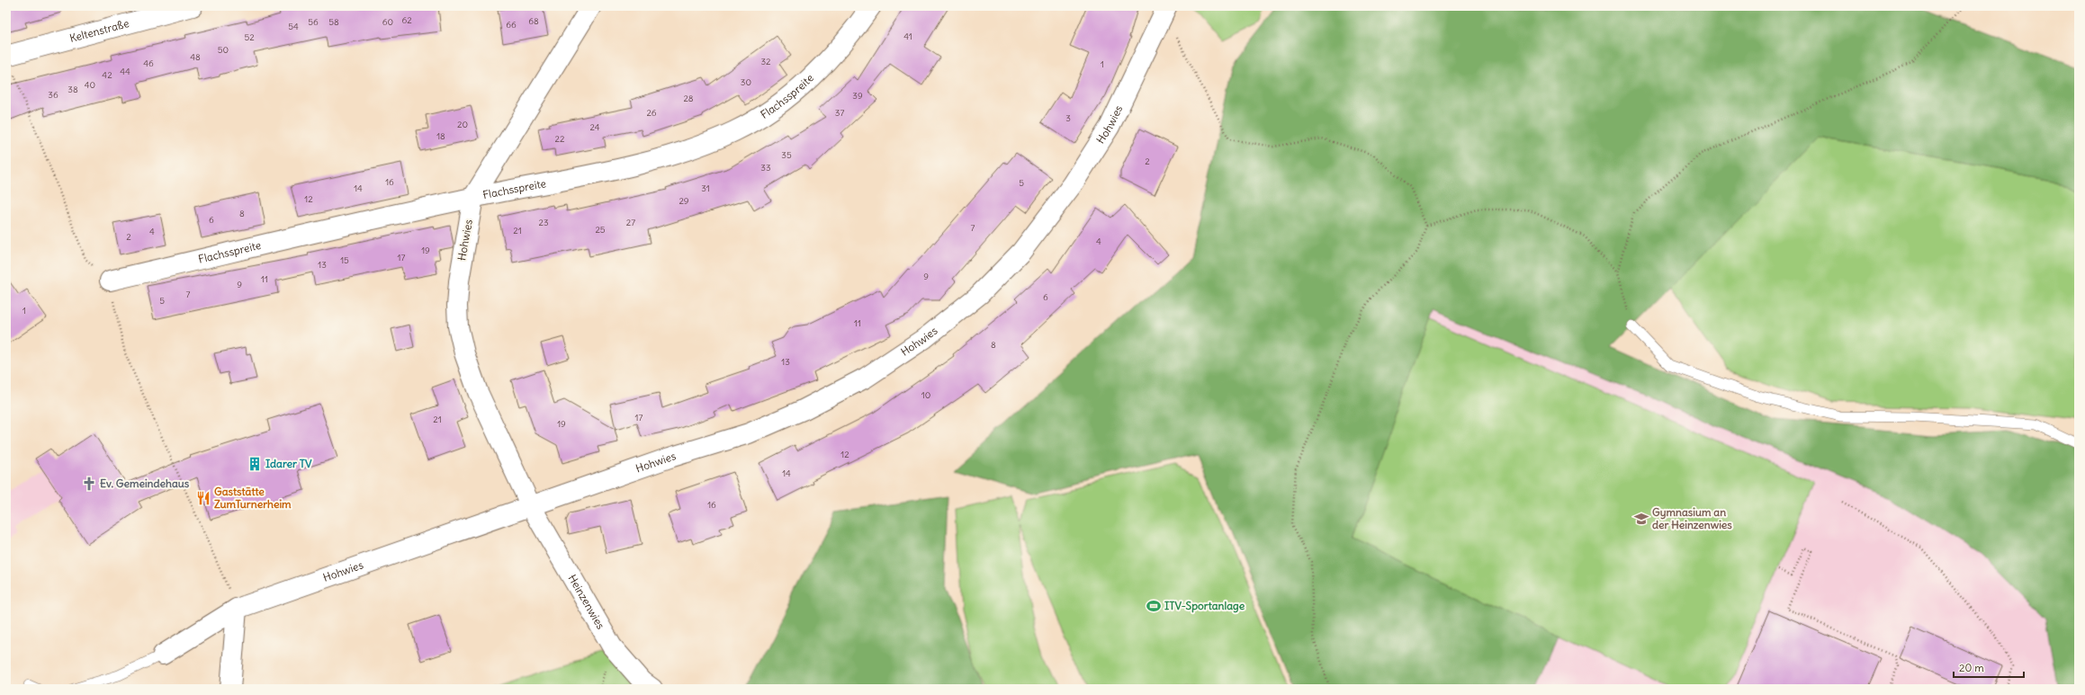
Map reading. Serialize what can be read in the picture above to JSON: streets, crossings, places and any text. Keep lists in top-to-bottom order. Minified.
{"streets":{"street":["Keltenstraße","Flachsspreite","Hohwies","Heinzenwies"]},"crossings":[["Flachsspreite","Hohwies"],["Hohwies","Heinzenwies"]],"places":{"building":["Idarer TV"],"church":["Ev. Gemeindehaus"],"restaurant":["Gaststätte ZumTurnerheim"],"school or university":["Gymnasium an der Heinzenwies"],"sports":["ITV-Sportanlage"]},"house_numbers":["62","68","56","58","60","66","54","41","52","50","48","32","46","1","44","42","30","40","38","36","39","28","26","37","3","20","24","18","22","35","2","33","16","5","14","31","12","29","8","6","23","27","7","25","21","4","2","4","19","17","15","13","9","11","9","7","6","5","1","11","8","13","10","17","21","19","12","14","16"],"scale_bar":"20 m"}
